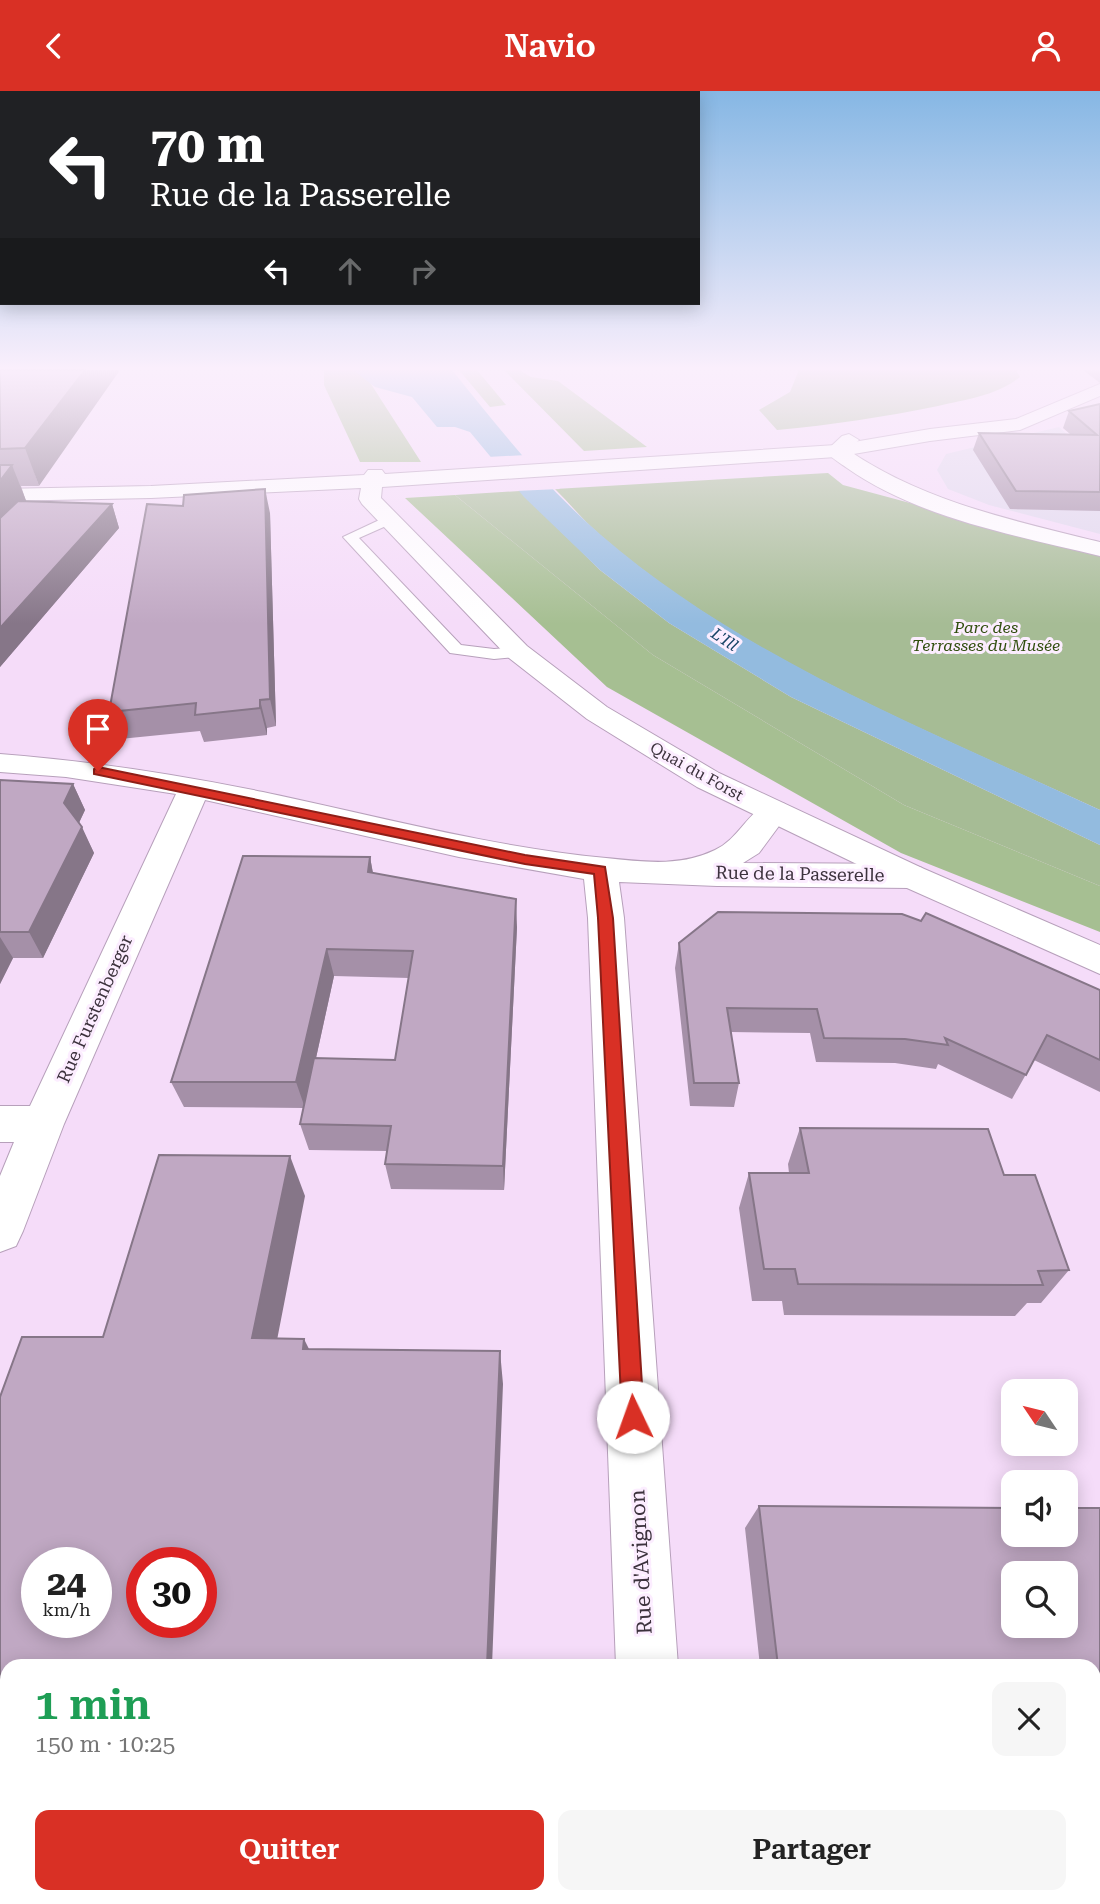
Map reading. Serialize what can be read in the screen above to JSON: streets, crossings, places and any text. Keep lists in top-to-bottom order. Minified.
{"streets":{"street":["Quai du Forst","Rue de la Passerelle","Rue Furstenberger","Rue d'Avignon"]},"crossings":[["Quai du Forst","Rue de la Passerelle"],["Rue de la Passerelle","Rue Furstenberger"],["Rue de la Passerelle","Rue d'Avignon"]],"water":["L'Ill"],"parks":["Parc des Terrasses du Musée"],"north":"top left","page":{"header":"Navio","turn":["70 m","Rue de la Passerelle"],"speed":"24 km/h","limit":"30","heading":["1 min","150 m · 10:25"],"buttons":["Quitter","Partager"]}}
